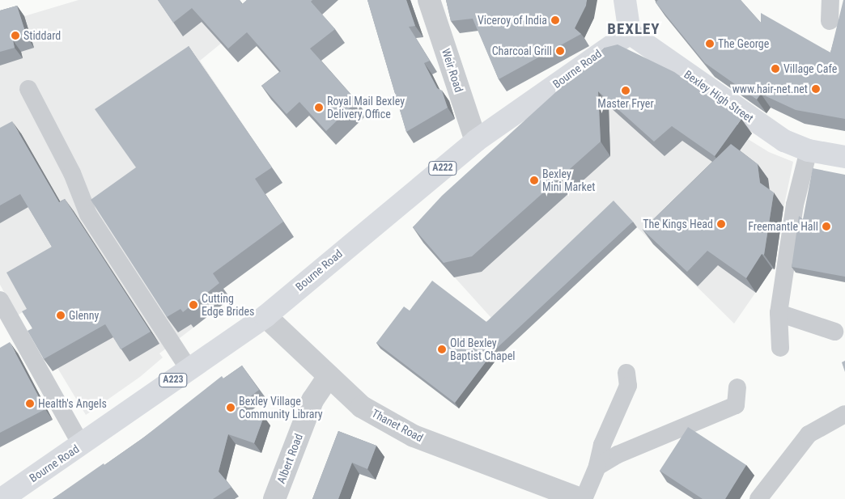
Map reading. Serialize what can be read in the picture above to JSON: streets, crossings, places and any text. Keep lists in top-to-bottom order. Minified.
{"streets":{"main road":["Bourne Road","Bexley High Street","A222","A223"],"street":["Weir Road","Thanet Road","Albert Road"]},"crossings":[["Bourne Road","Weir Road"],["Bourne Road","Bexley High Street"],["Bourne Road","Thanet Road"],["Thanet Road","Albert Road"]],"districts":["BEXLEY"],"places":["Viceroy of India","Stiddard","The George","Charcoal Grill","Village Cafe","www.hair-net.net","Master Fryer","Royal Mail Bexley Delivery Office","Bexley Mini Market","The Kings Head","Freemantle Hall","Cutting Edge Brides","Glenny","Old Bexley Baptist Chapel","Health's Angels","Bexley Village Community Library"]}
